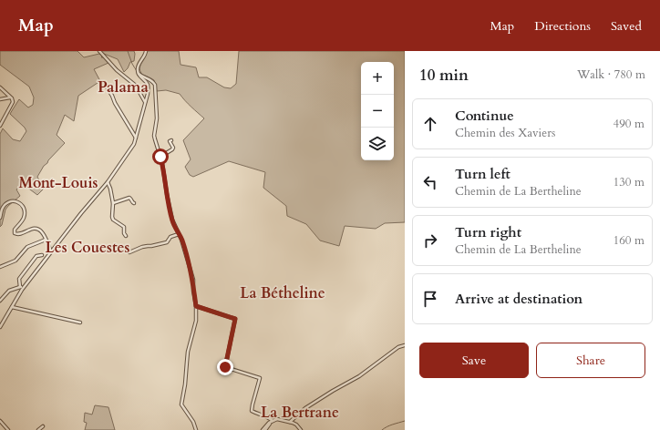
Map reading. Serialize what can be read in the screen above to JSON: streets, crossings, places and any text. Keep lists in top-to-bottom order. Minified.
{"districts":["Palama","Mont-Louis","Les Couestes","La Bétheline","La Bertrane"],"page":{"header":"Map","nav":["Map","Directions","Saved"],"heading":["10 min","Walk · 780 m"],"map_buttons":["+","−"],"list":[["Continue","Chemin des Xaviers","490 m"],["Turn left","Chemin de La Bertheline","130 m"],["Turn right","Chemin de La Bertheline","160 m"],"Arrive at destination"],"buttons":["Save","Share"]}}
